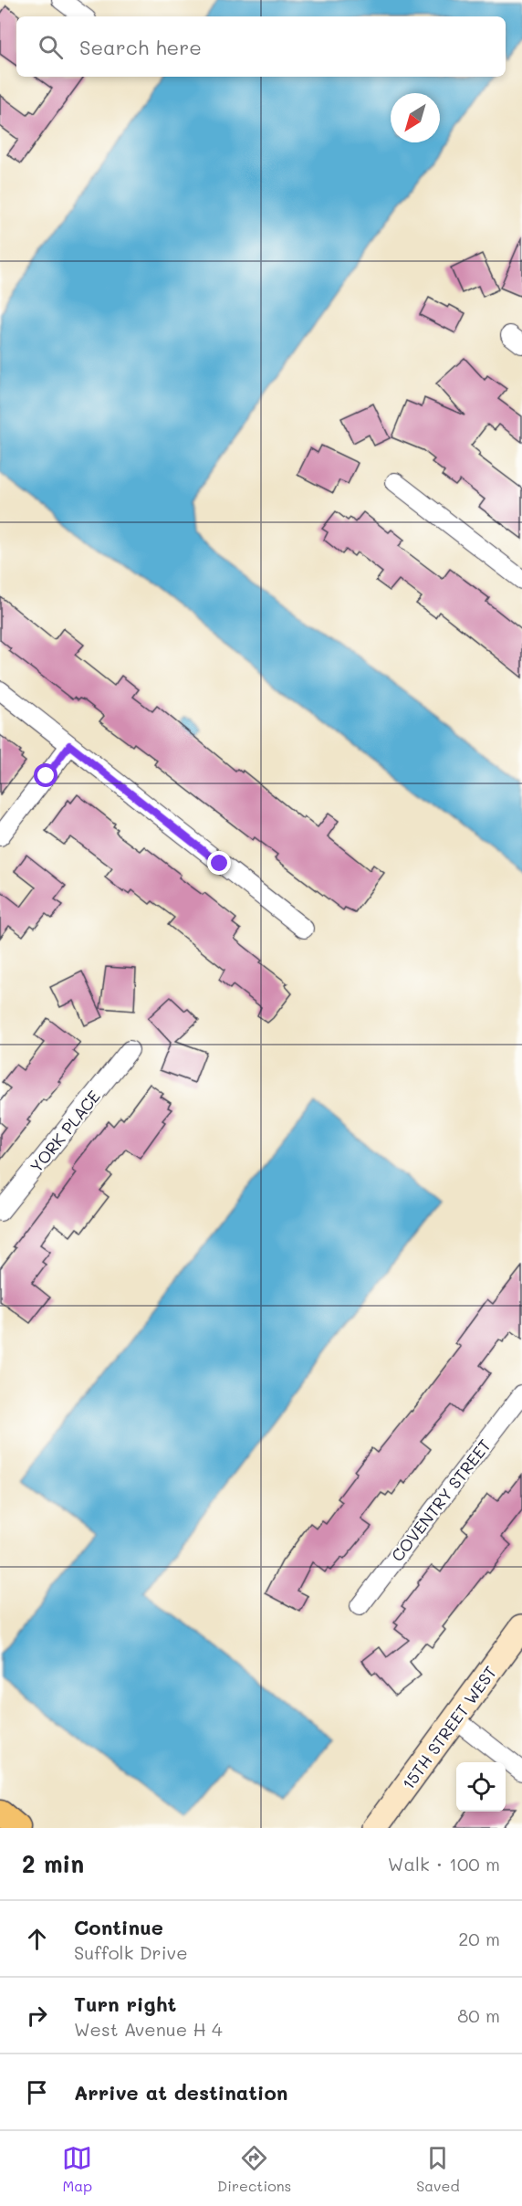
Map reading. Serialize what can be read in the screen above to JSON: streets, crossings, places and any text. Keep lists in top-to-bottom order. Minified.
{"streets":{"street":["YORK PLACE","COVENTRY STREET","15TH STREET WEST"]},"north":"bottom left","page":{"search":"Search here","heading":["2 min","Walk · 100 m"],"list":[["Continue","Suffolk Drive","20 m"],["Turn right","West Avenue H 4","80 m"],"Arrive at destination"],"nav":["Map","Directions","Saved"]}}
